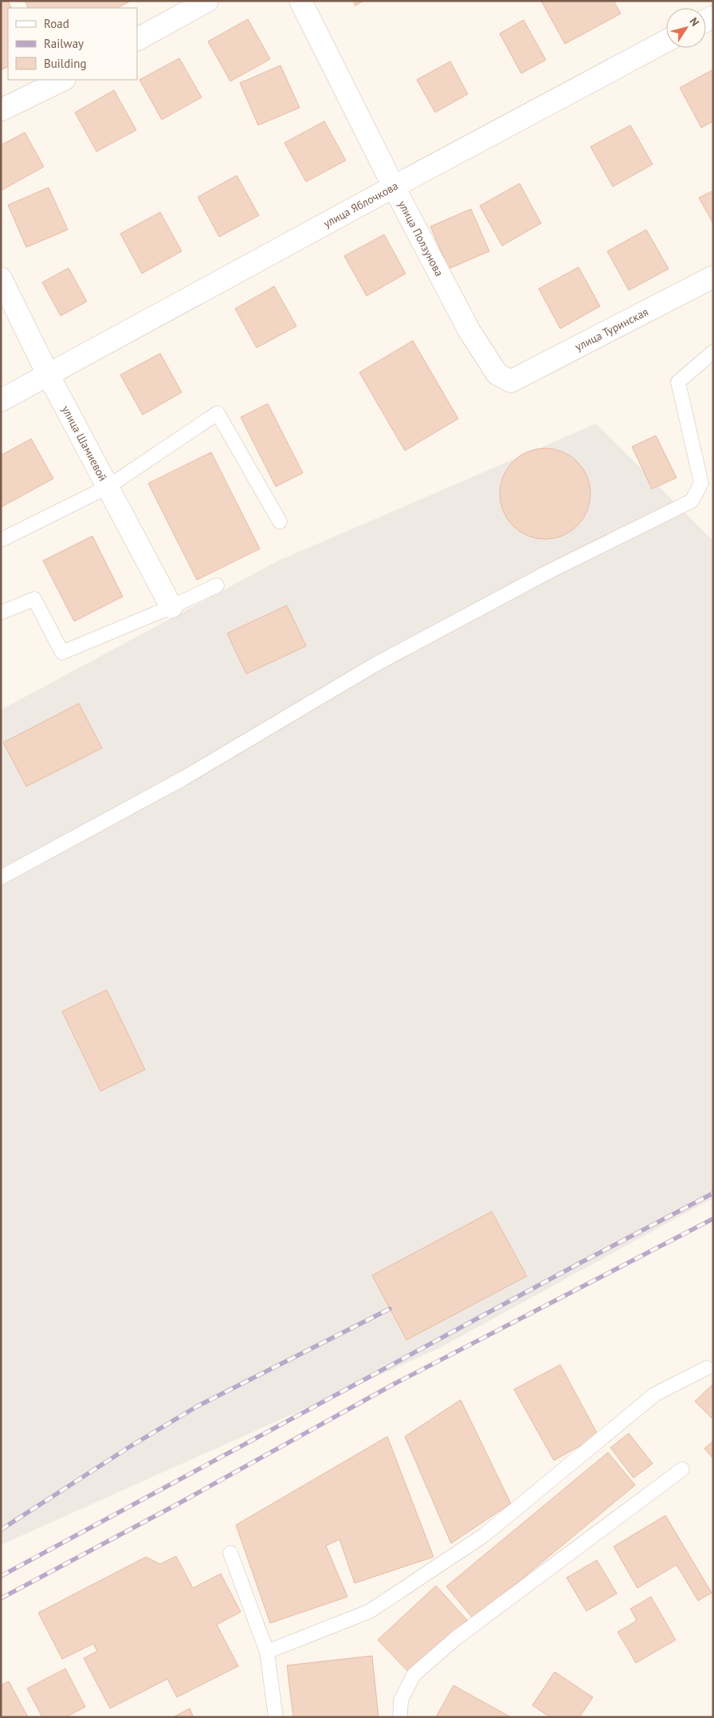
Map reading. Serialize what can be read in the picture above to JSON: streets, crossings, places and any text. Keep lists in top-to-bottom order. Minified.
{"streets":{"street":["улица Яблочкова","улица Ползунова","улица Туринская","улица Шамиевой"]},"crossings":[["улица Яблочкова","улица Ползунова"],["улица Яблочкова","улица Шамиевой"],["улица Ползунова","улица Туринская"]],"legend":["Road","Railway","Building"],"north":"top right"}
